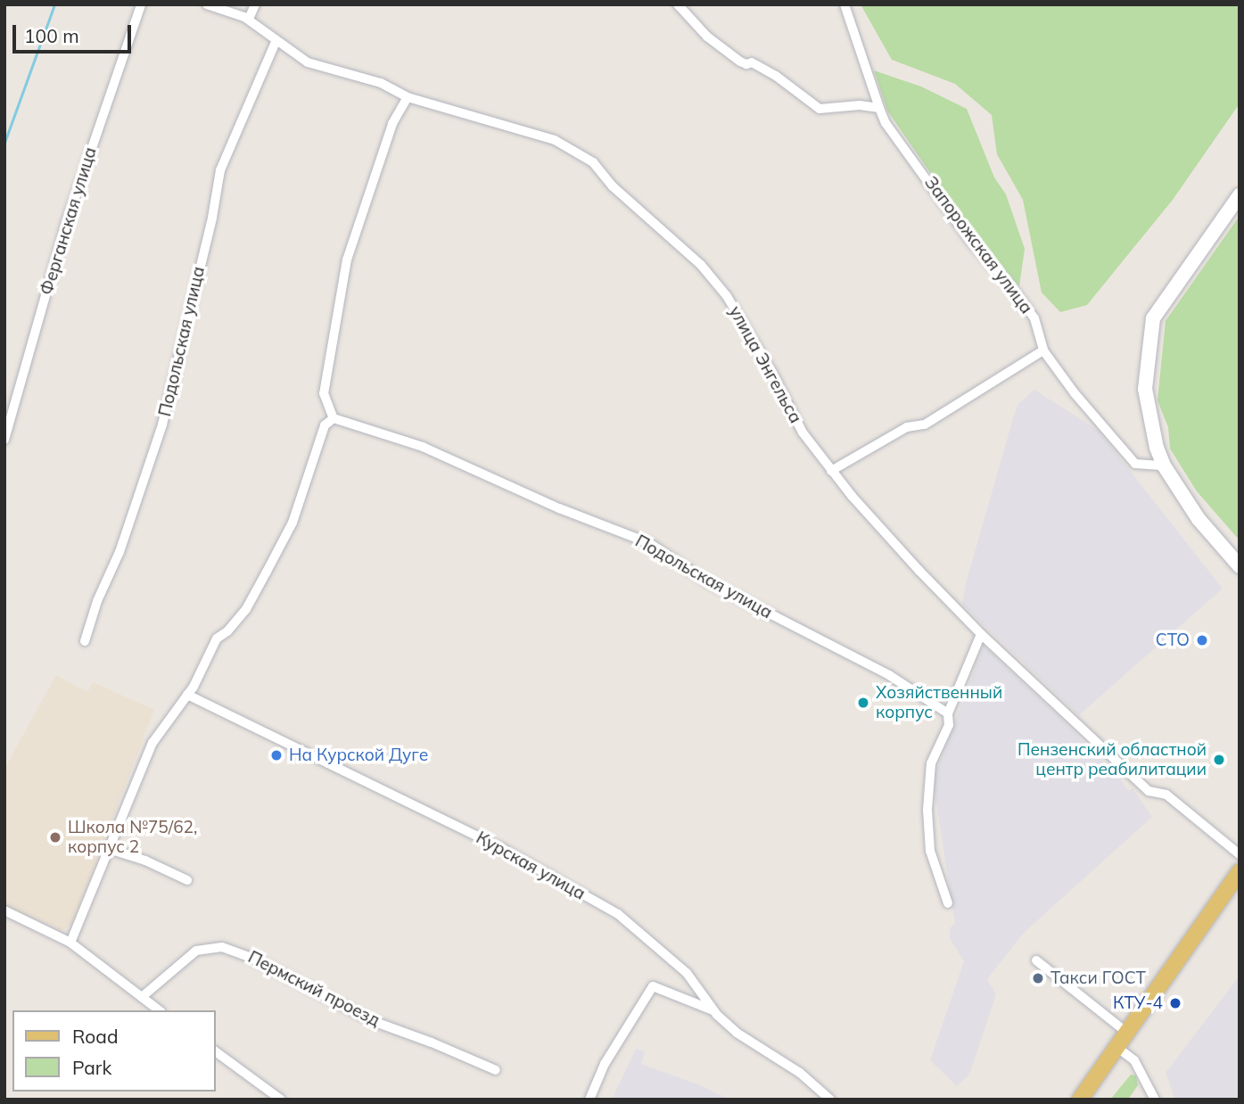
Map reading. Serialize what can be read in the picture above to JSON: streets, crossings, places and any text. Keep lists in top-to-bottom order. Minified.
{"streets":{"street":["Ферганская улица","Запорожская улица","Подольская улица","улица Энгельса","Курская улица","Пермский проезд"]},"crossings":[["Подольская улица","улица Энгельса"]],"places":["СТО","Хозяйственный корпус","На Курской Дуге","Пензенский областной центр реабилитации","Школа №75/62, корпус 2","Такси ГОСТ","КТУ-4"],"legend":["Road","Park"],"scale_bar":"100 m"}
